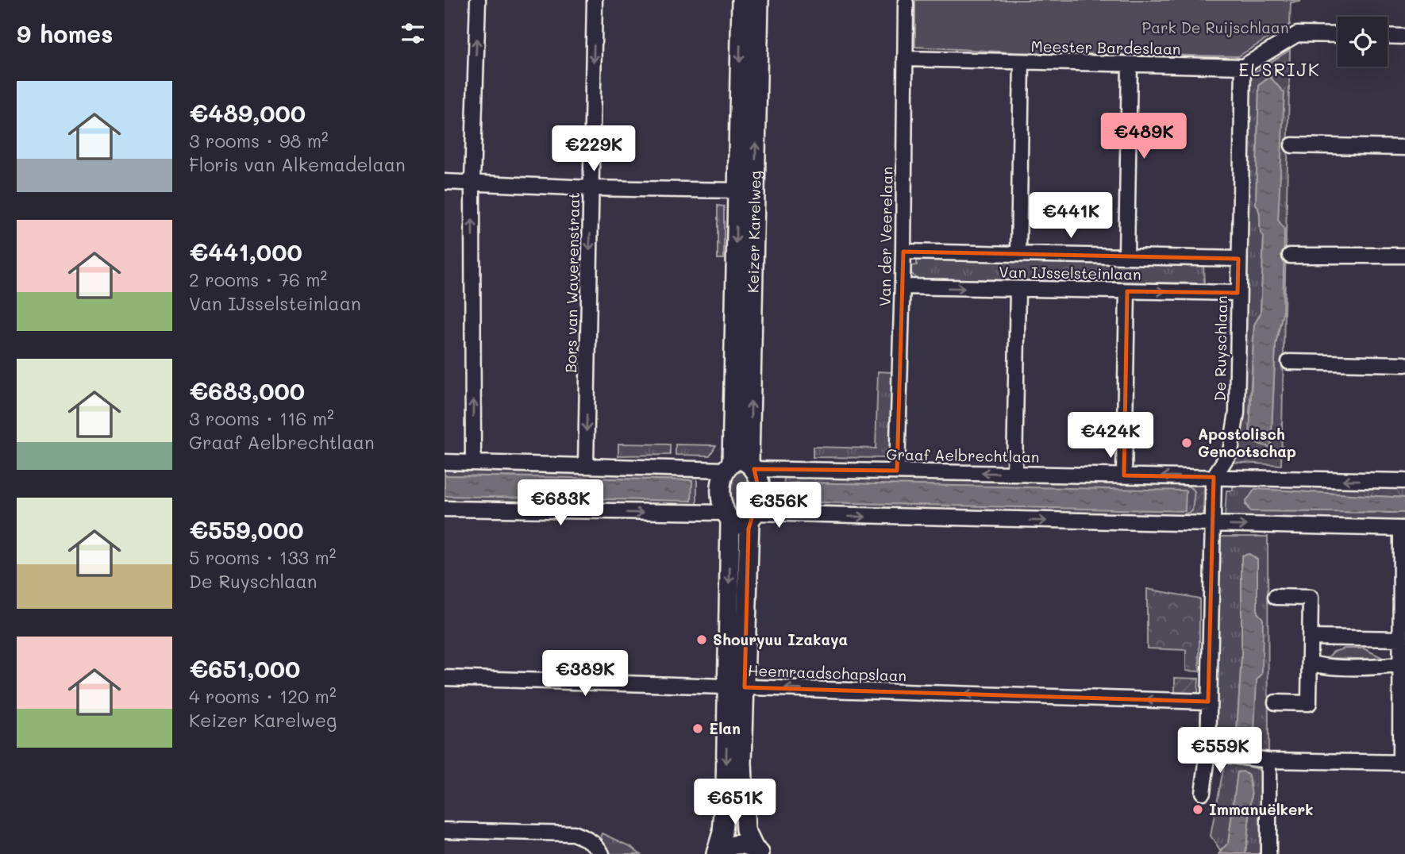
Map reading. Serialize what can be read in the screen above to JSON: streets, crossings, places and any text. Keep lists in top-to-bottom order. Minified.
{"streets":{"main road":["Keizer Karelweg"],"street":["Meester Bardeslaan","Van der Veerelaan","Van IJsselsteinlaan","Bors van Waverenstraat","De Ruyschlaan","Graaf Aelbrechtlaan","Heemraadschapslaan"]},"crossings":[["Meester Bardeslaan","Van der Veerelaan"],["Meester Bardeslaan","De Ruyschlaan"],["Keizer Karelweg","Graaf Aelbrechtlaan"],["Van der Veerelaan","Van IJsselsteinlaan"],["Van der Veerelaan","Graaf Aelbrechtlaan"],["Van IJsselsteinlaan","De Ruyschlaan"],["Bors van Waverenstraat","Graaf Aelbrechtlaan"],["De Ruyschlaan","Graaf Aelbrechtlaan"]],"one_way":["Heemraadschapslaan"],"districts":["ELSRIJK"],"parks":["Park De Ruijschlaan"],"places":["Apostolisch Genootschap","Shouryuu Izakaya","Elan","Immanuëlkerk"],"page":{"heading":"9 homes","list":[{"name":"€489,000","note":"3 rooms · 98 m² · Floris van Alkemadelaan"},{"name":"€441,000","note":"2 rooms · 76 m² · Van IJsselsteinlaan"},{"name":"€683,000","note":"3 rooms · 116 m² · Graaf Aelbrechtlaan"},{"name":"€559,000","note":"5 rooms · 133 m² · De Ruyschlaan"},{"name":"€651,000","note":"4 rooms · 120 m² · Keizer Karelweg"}],"price":["€489K","€229K","€441K","€424K","€683K","€356K","€389K","€559K","€651K"]}}
